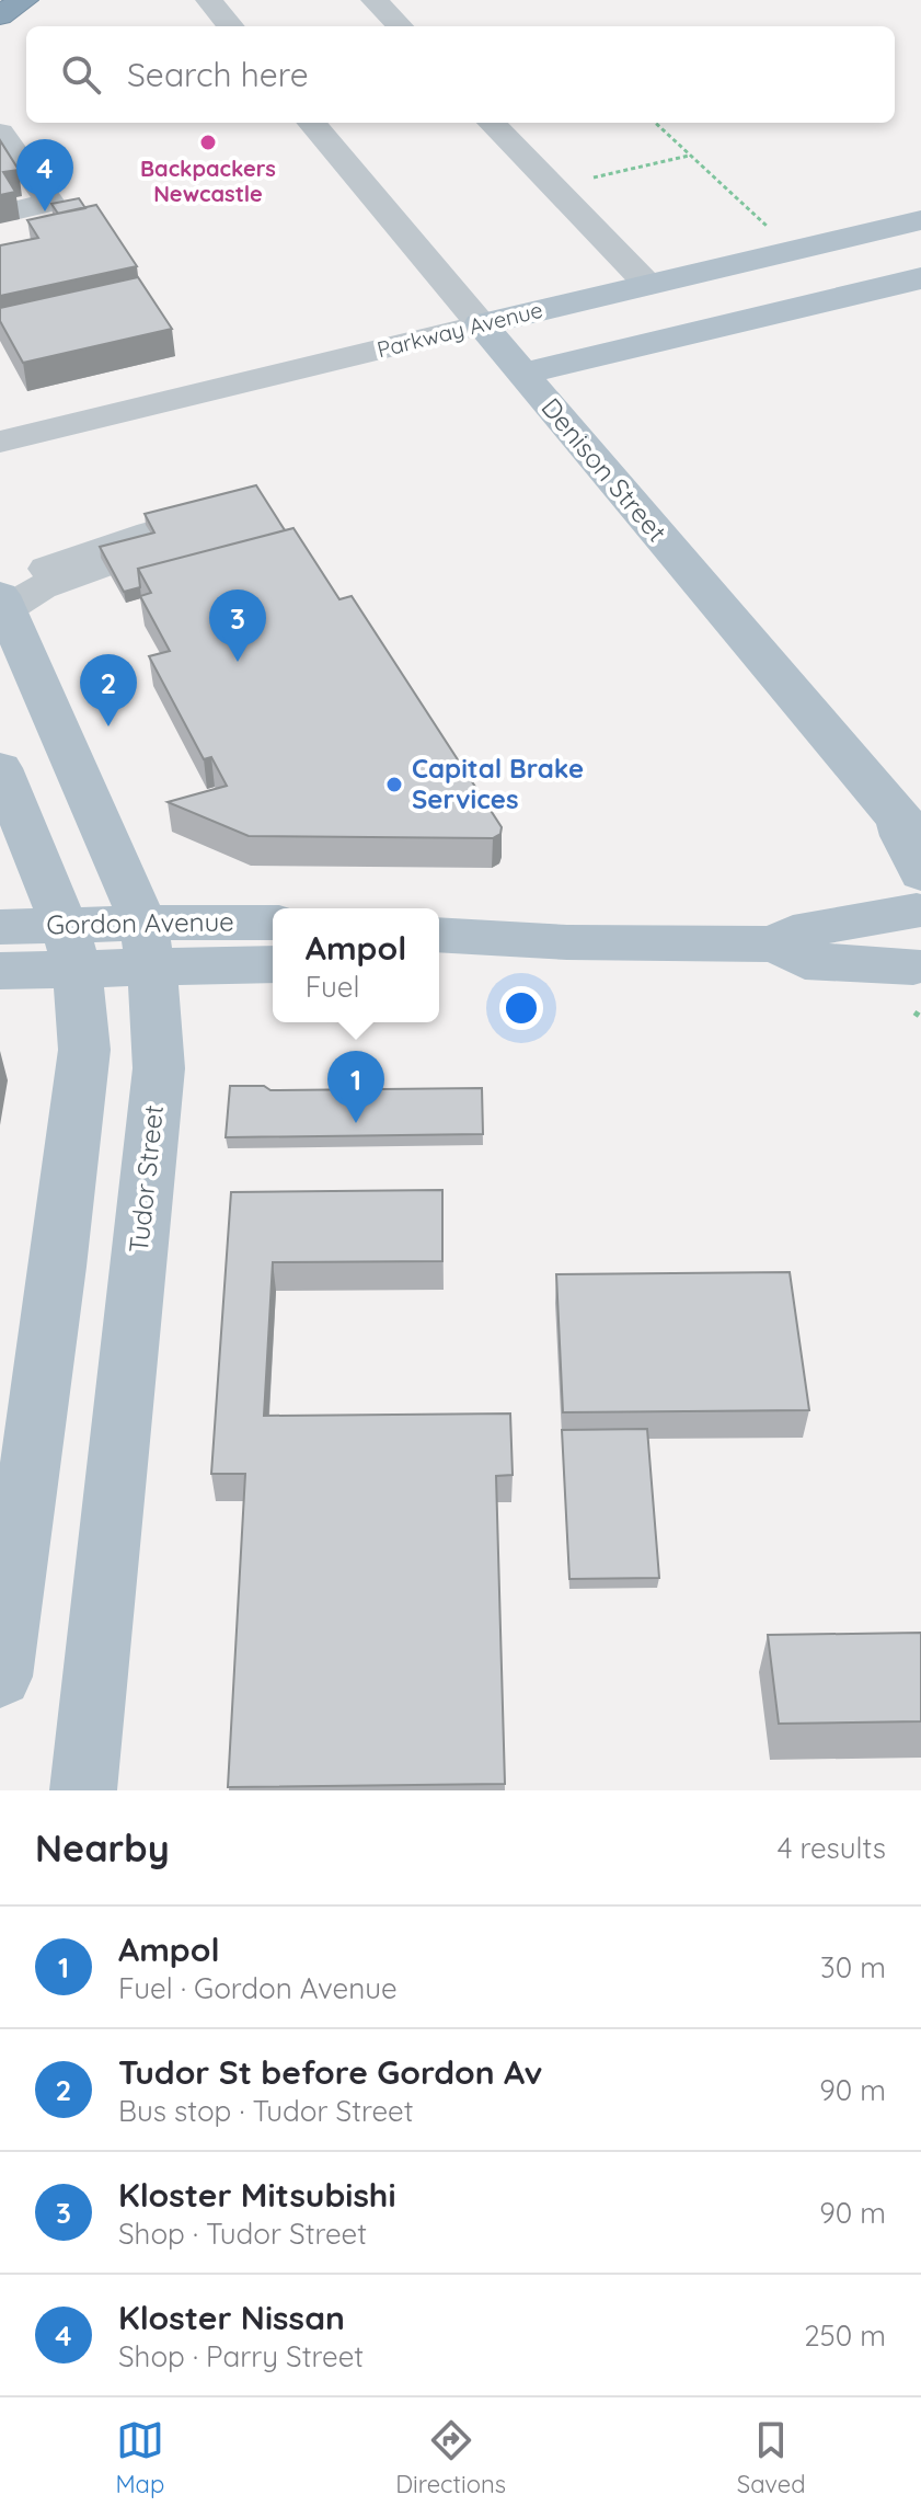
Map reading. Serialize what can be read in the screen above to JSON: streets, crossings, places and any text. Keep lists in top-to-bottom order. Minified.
{"streets":{"main road":["Parkway Avenue","Denison Street","Gordon Avenue","Tudor Street"]},"crossings":[["Parkway Avenue","Denison Street"],["Gordon Avenue","Tudor Street"]],"places":["Backpackers Newcastle","Capital Brake Services"],"page":{"search":"Search here","pins":["4","3","2","1"],"popup":["Ampol","Fuel"],"heading":["Nearby","4 results"],"list":[{"mark":"1","name":"Ampol","note":"Fuel · Gordon Avenue","value":"30 m"},{"mark":"2","name":"Tudor St before Gordon Av","note":"Bus stop · Tudor Street","value":"90 m"},{"mark":"3","name":"Kloster Mitsubishi","note":"Shop · Tudor Street","value":"90 m"},{"mark":"4","name":"Kloster Nissan","note":"Shop · Parry Street","value":"250 m"}],"nav":["Map","Directions","Saved"]}}
